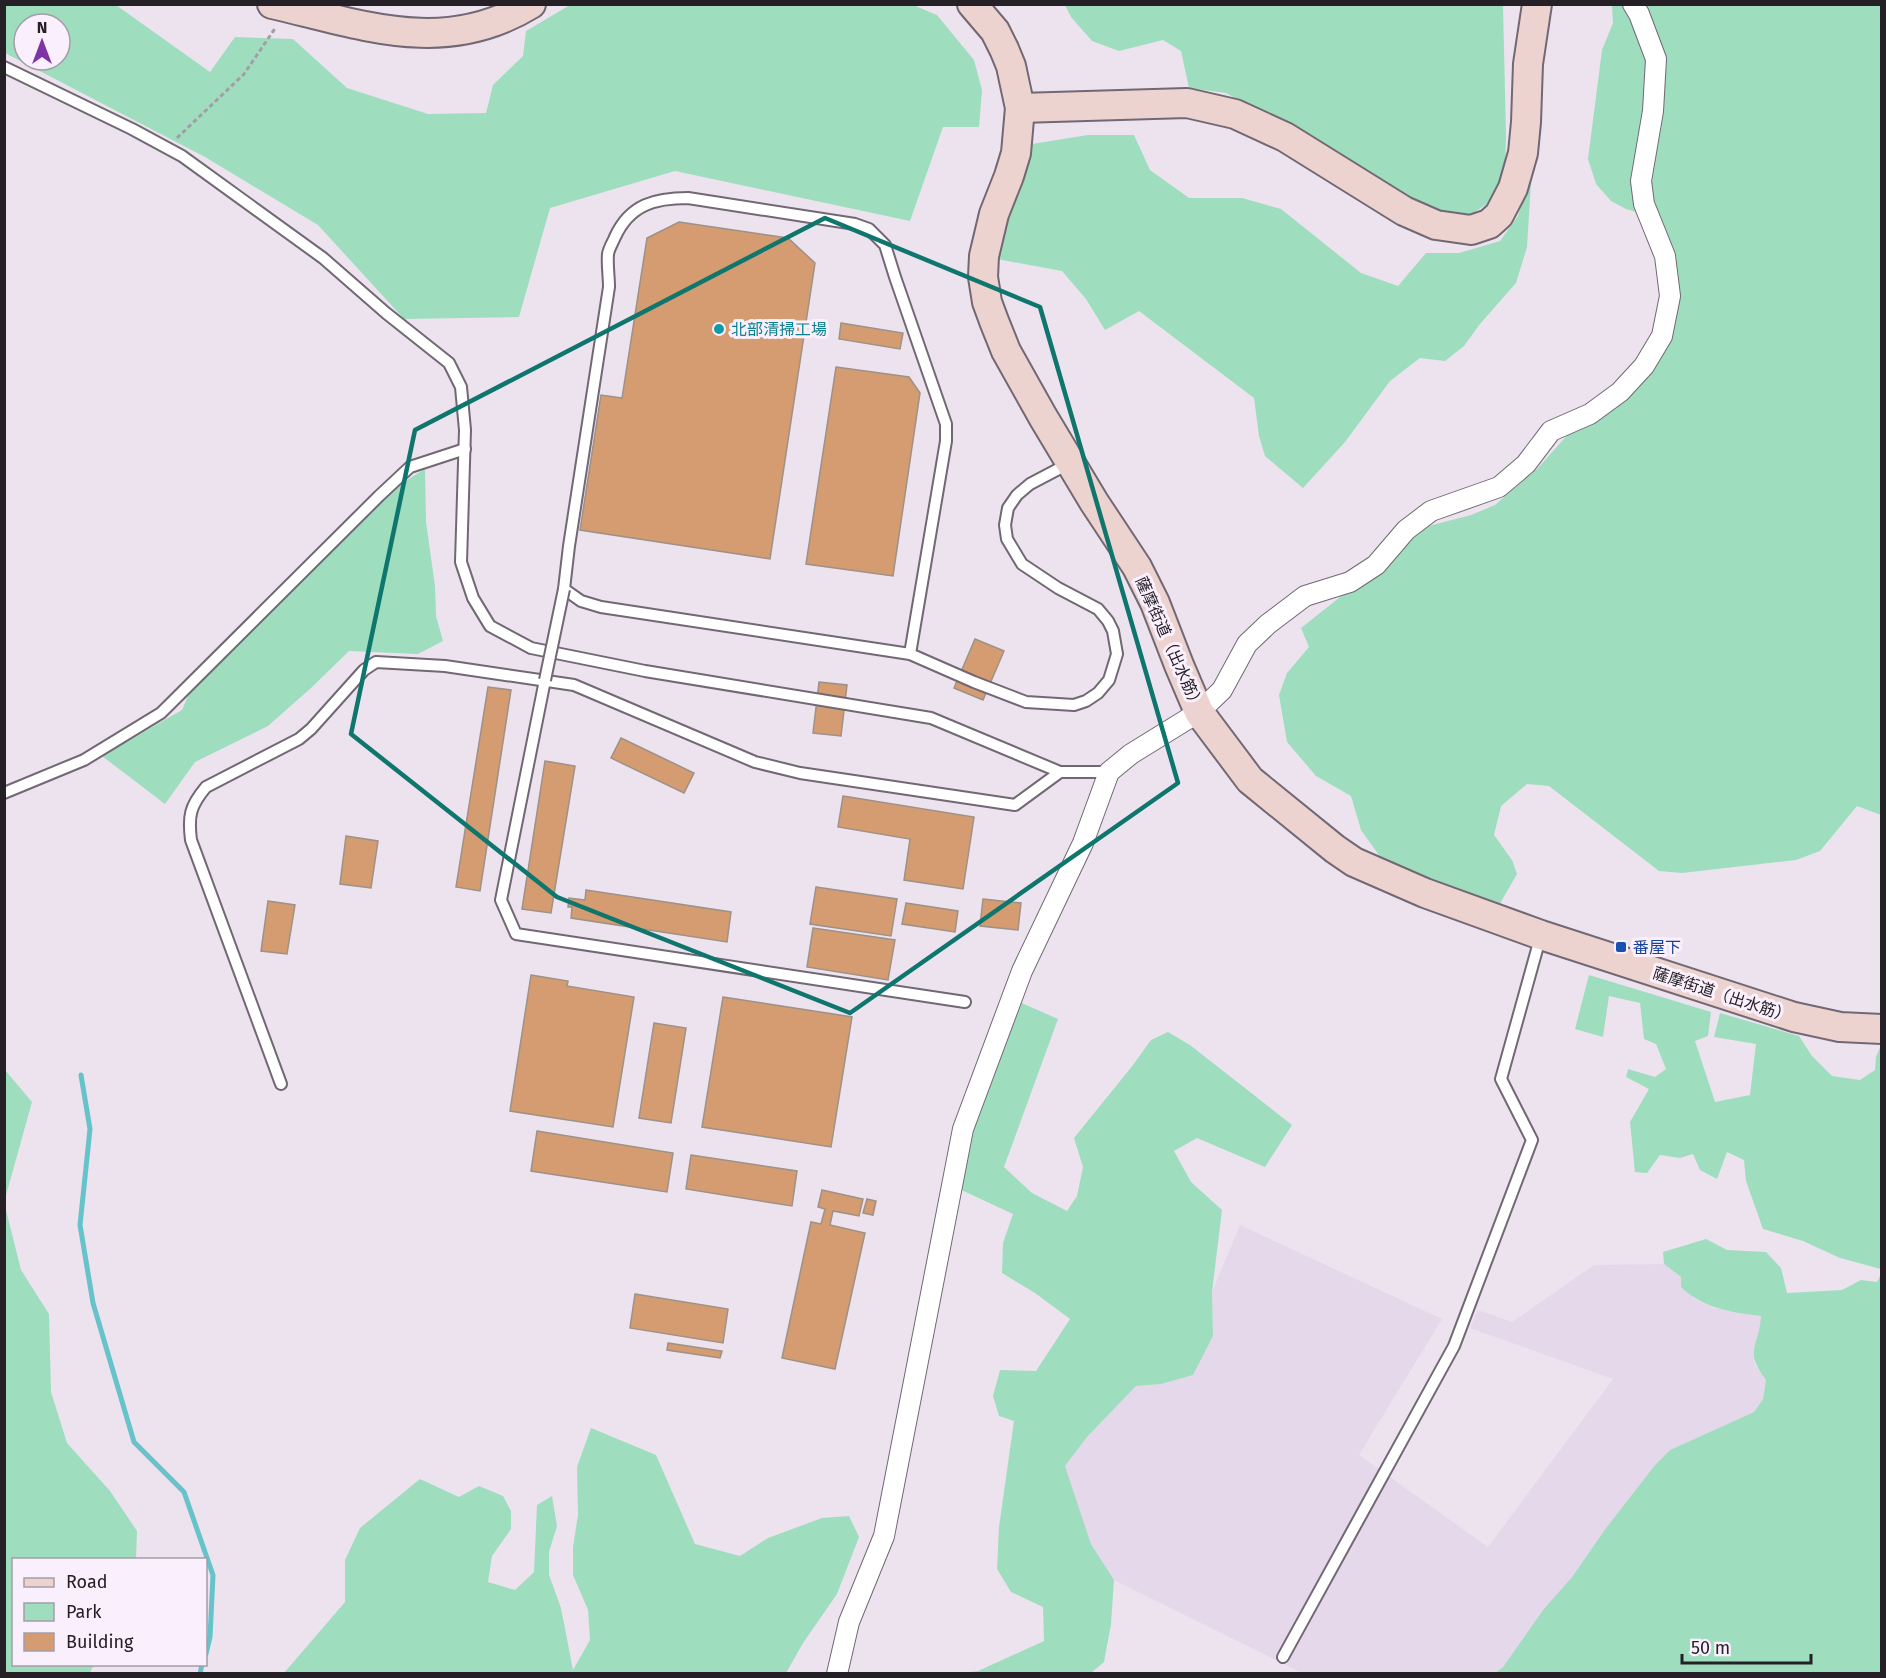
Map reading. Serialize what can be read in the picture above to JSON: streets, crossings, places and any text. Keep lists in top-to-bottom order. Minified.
{"streets":{"street":["薩摩街道（出水筋）"]},"places":{"other":["北部清掃工場"],"transit":["番屋下"]},"legend":["Road","Park","Building"],"scale_bar":"50 m","north":"top"}
